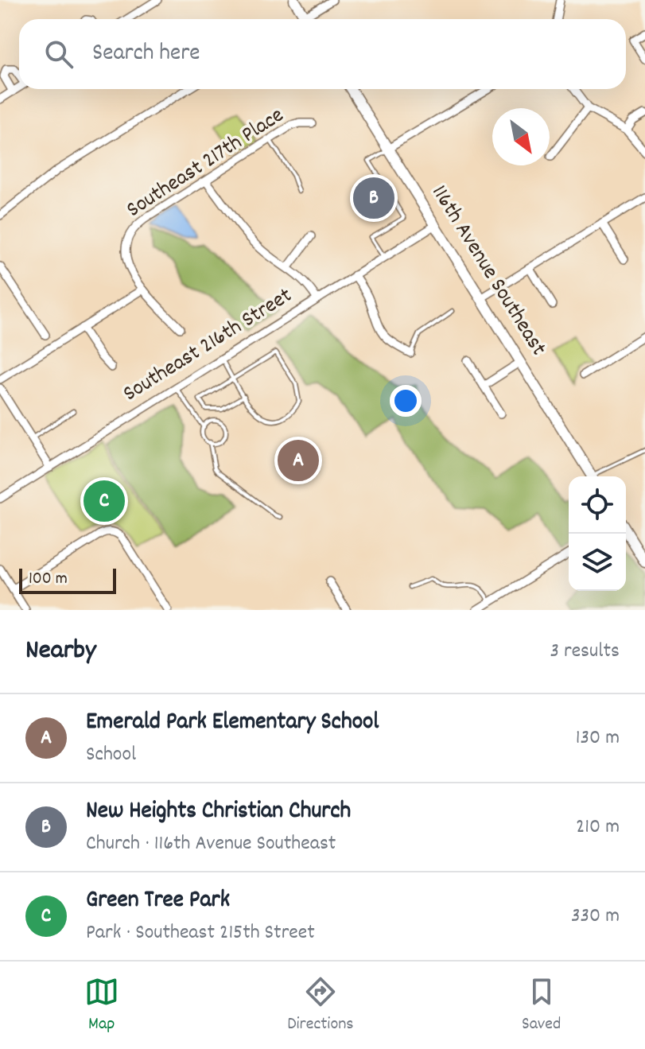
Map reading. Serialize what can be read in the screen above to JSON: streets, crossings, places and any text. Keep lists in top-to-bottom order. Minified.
{"streets":{"main road":["116th Avenue Southeast"],"street":["Southeast 217th Place","Southeast 216th Street"]},"crossings":[["116th Avenue Southeast","Southeast 216th Street"]],"scale_bar":"100 m","north":"bottom right","page":{"search":"Search here","pins":["B","A","C"],"scale":"100 m","heading":["Nearby","3 results"],"list":[{"mark":"A","name":"Emerald Park Elementary School","note":"School","value":"130 m"},{"mark":"B","name":"New Heights Christian Church","note":"Church · 116th Avenue Southeast","value":"210 m"},{"mark":"C","name":"Green Tree Park","note":"Park · Southeast 215th Street","value":"330 m"}],"nav":["Map","Directions","Saved"]}}
